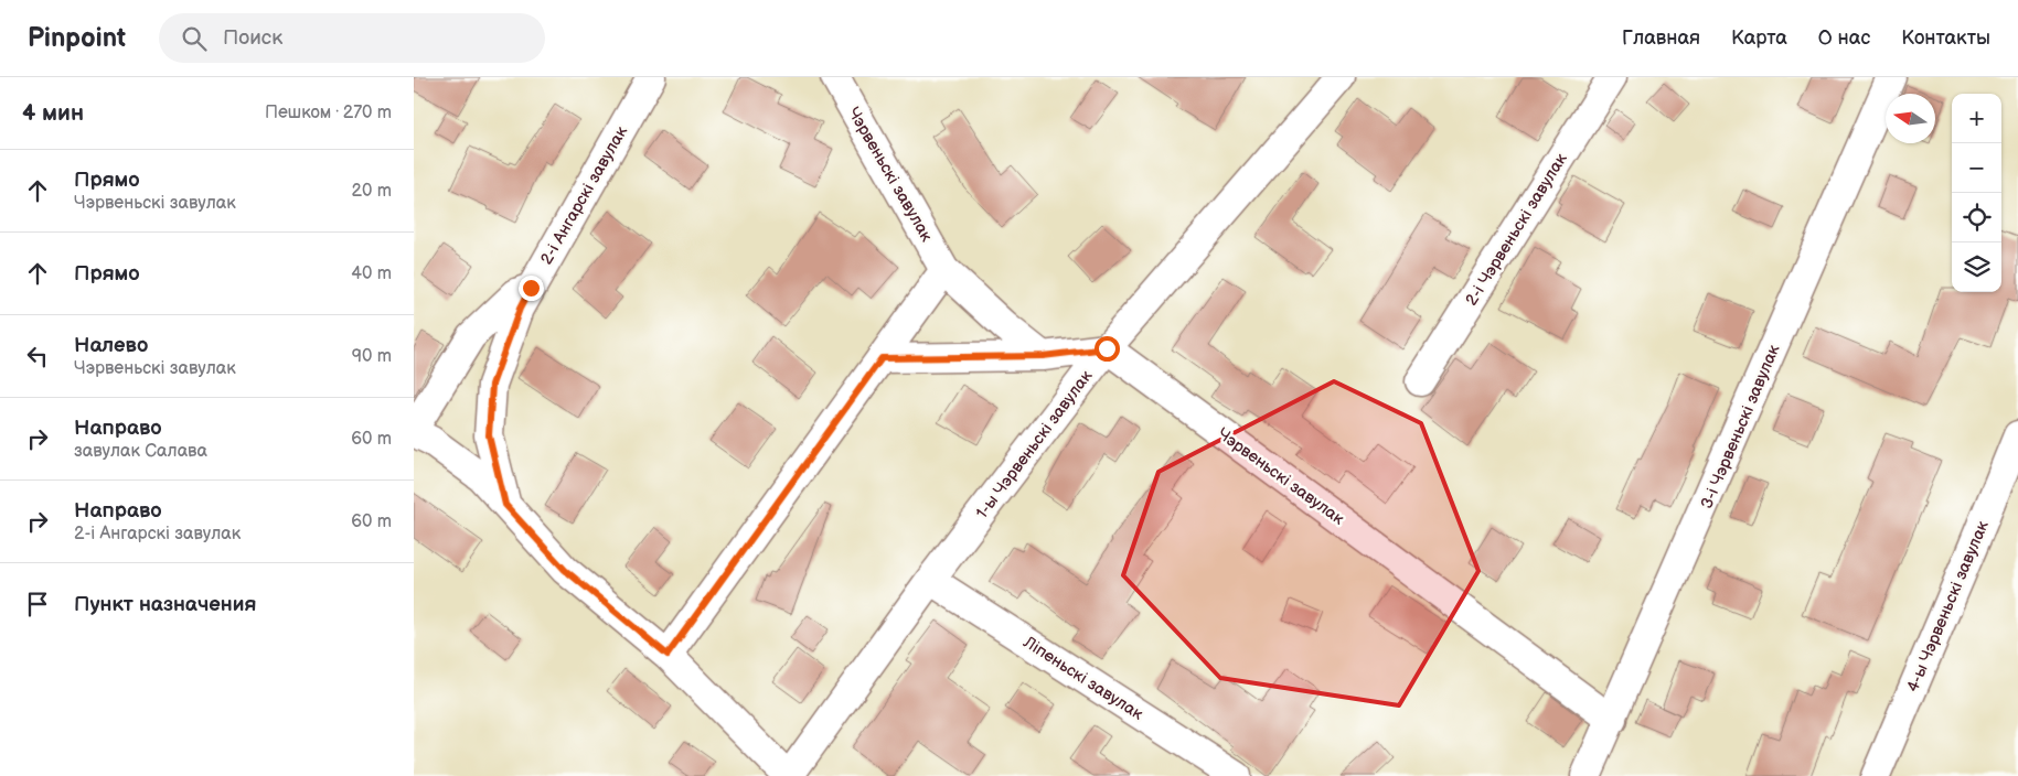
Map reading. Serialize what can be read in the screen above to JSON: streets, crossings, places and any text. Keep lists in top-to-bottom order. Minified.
{"streets":{"street":["Чэрвеньскі завулак","2-і Ангарскі завулак","2-і Чэрвеньскі завулак","3-і Чэрвеньскі завулак","1-ы Чэрвеньскі завулак","4-ы Чэрвеньскі завулак","Ліпеньскі завулак"]},"crossings":[["Чэрвеньскі завулак","3-і Чэрвеньскі завулак"],["Чэрвеньскі завулак","1-ы Чэрвеньскі завулак"],["1-ы Чэрвеньскі завулак","Ліпеньскі завулак"]],"north":"left","page":{"header":"Pinpoint","search":"Поиск","nav":["Главная","Карта","О нас","Контакты"],"heading":["4 мин","Пешком · 270 m"],"map_buttons":["+","−"],"list":[["Прямо","Чэрвеньскі завулак","20 m"],["Прямо","40 m"],["Налево","Чэрвеньскі завулак","90 m"],["Направо","завулак Салава","60 m"],["Направо","2-і Ангарскі завулак","60 m"],"Пункт назначения"]}}
